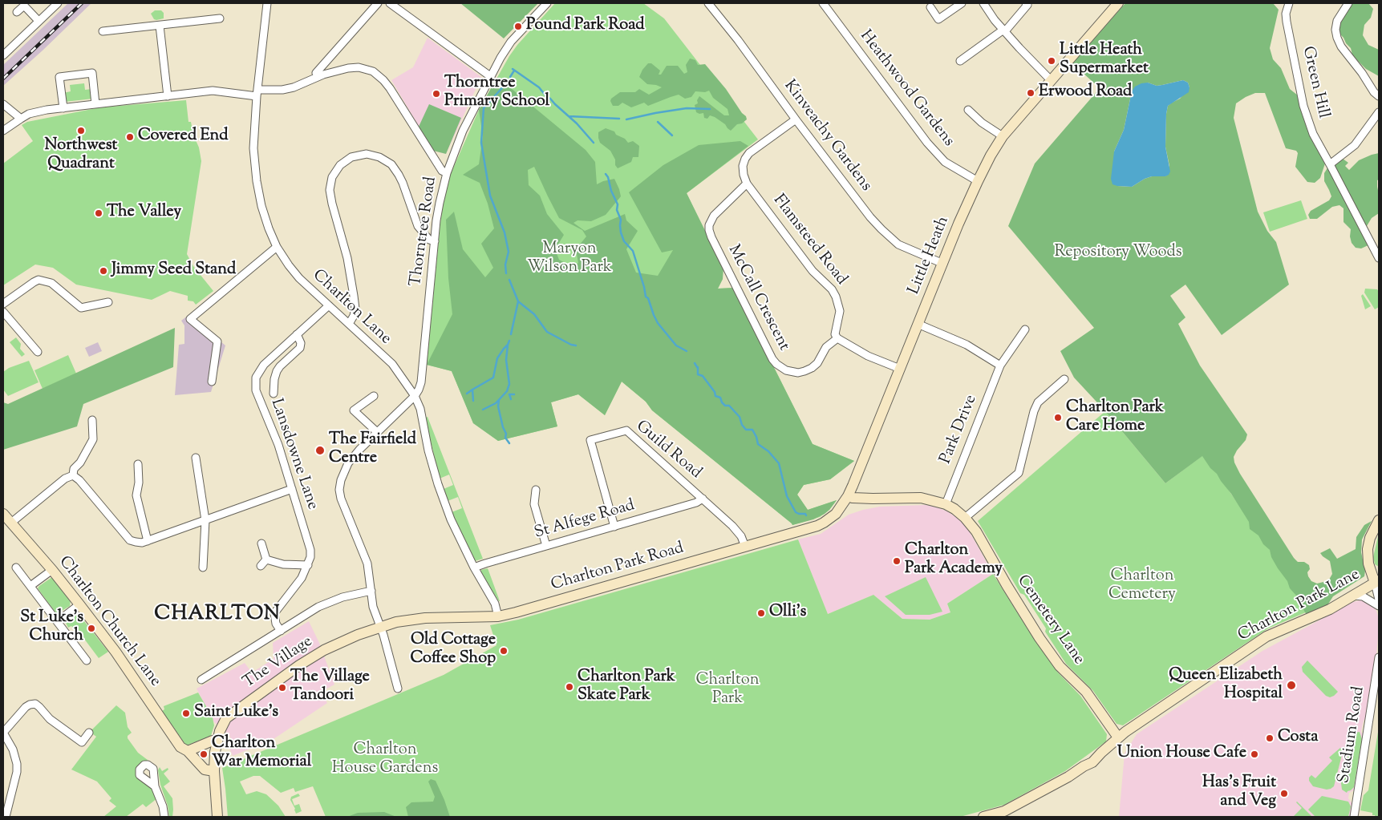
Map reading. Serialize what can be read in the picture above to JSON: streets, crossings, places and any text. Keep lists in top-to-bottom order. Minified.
{"streets":{"main road":["Little Heath","Charlton Park Road","Charlton Park Lane","Cemetery Lane","Charlton Church Lane","The Village"],"street":["Green Hill","Heathwood Gardens","Kinveachy Gardens","Thorntree Road","Flamsteed Road","McCall Crescent","Charlton Lane","Park Drive","Guild Road","Lansdowne Lane","St Alfege Road","Stadium Road"]},"crossings":[["Heathwood Gardens","Little Heath"],["Kinveachy Gardens","Flamsteed Road"],["Kinveachy Gardens","Little Heath"],["Thorntree Road","Charlton Lane"],["Flamsteed Road","McCall Crescent"],["Little Heath","Charlton Park Road"],["Little Heath","Cemetery Lane"],["Charlton Lane","Lansdowne Lane"],["Charlton Lane","St Alfege Road"],["Charlton Lane","Charlton Park Road"],["Park Drive","Cemetery Lane"],["Guild Road","St Alfege Road"],["Guild Road","Charlton Park Road"],["Charlton Park Road","Cemetery Lane"],["Charlton Park Road","The Village"],["Charlton Park Lane","Cemetery Lane"],["Charlton Church Lane","The Village"]],"districts":["CHARLTON"],"parks":["Maryon Wilson Park","Repository Woods","Charlton Cemetery","Charlton Park","Charlton House Gardens"],"places":["Pound Park Road","Little Heath Supermarket","Erwood Road","Thorntree Primary School","Northwest Quadrant","Covered End","The Valley","Jimmy Seed Stand","Charlton Park Care Home","The Fairfield Centre","Charlton Park Academy","Olli's","St Luke's Church","Old Cottage Coffee Shop","Queen Elizabeth Hospital","Charlton Park Skate Park","The Village Tandoori","Saint Luke's","Costa","Charlton War Memorial","Union House Cafe","Has’s Fruit and Veg"]}
